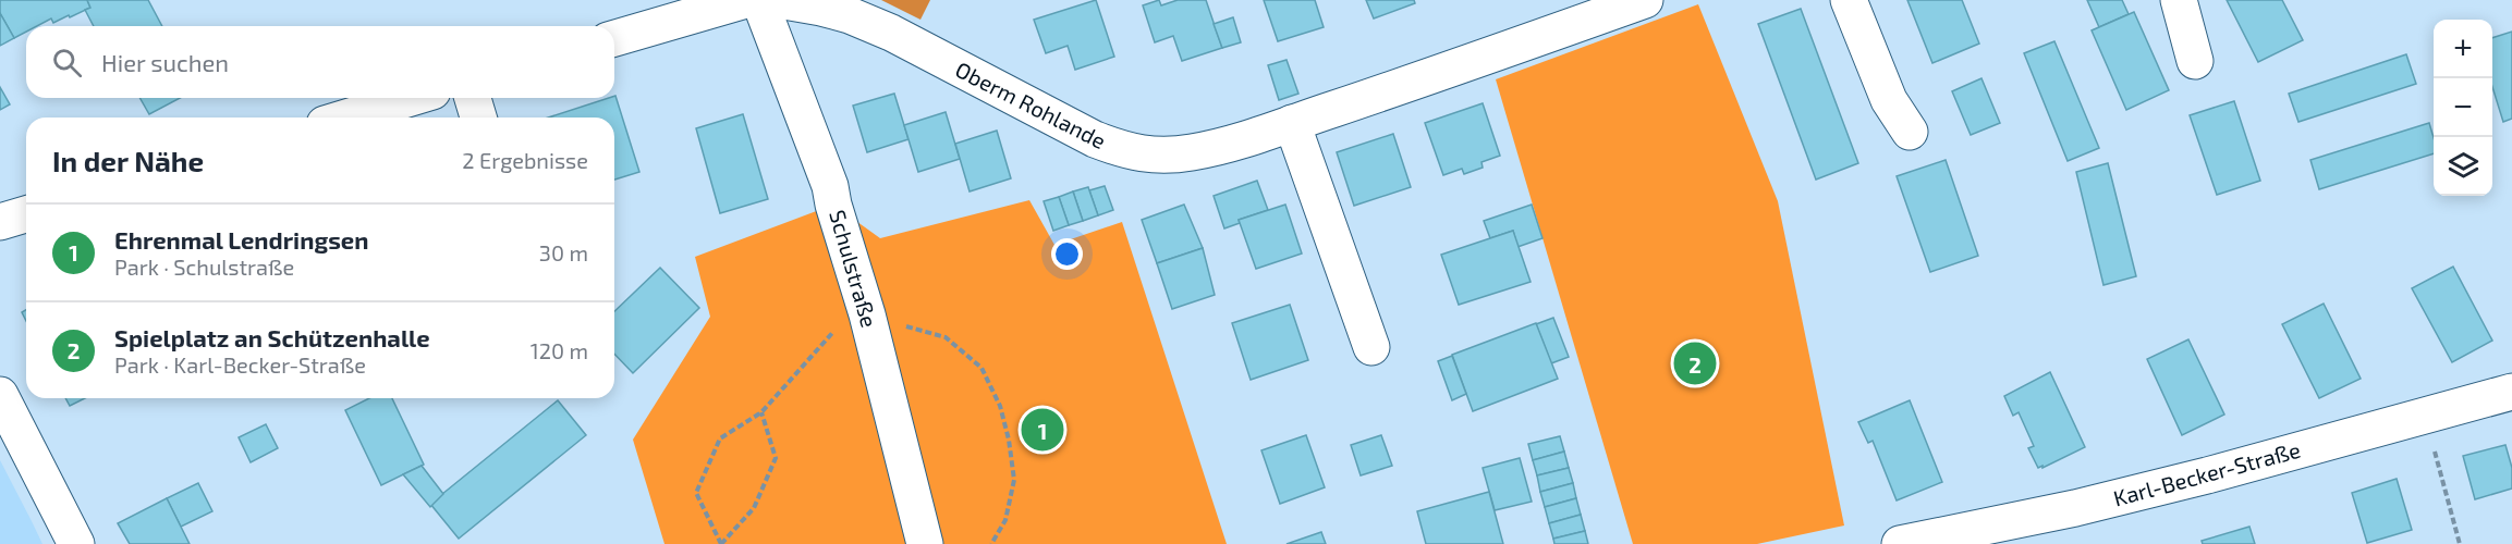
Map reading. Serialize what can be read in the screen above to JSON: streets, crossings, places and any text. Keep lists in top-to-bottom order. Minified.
{"streets":{"street":["Oberm Rohlande","Schulstraße","Karl-Becker-Straße"]},"page":{"map_buttons":["+","−"],"search":"Hier suchen","heading":["In der Nähe","2 Ergebnisse"],"list":[{"mark":"1","name":"Ehrenmal Lendringsen","note":"Park · Schulstraße","value":"30 m"},{"mark":"2","name":"Spielplatz an Schützenhalle","note":"Park · Karl-Becker-Straße","value":"120 m"}],"pins":["2","1"]}}
